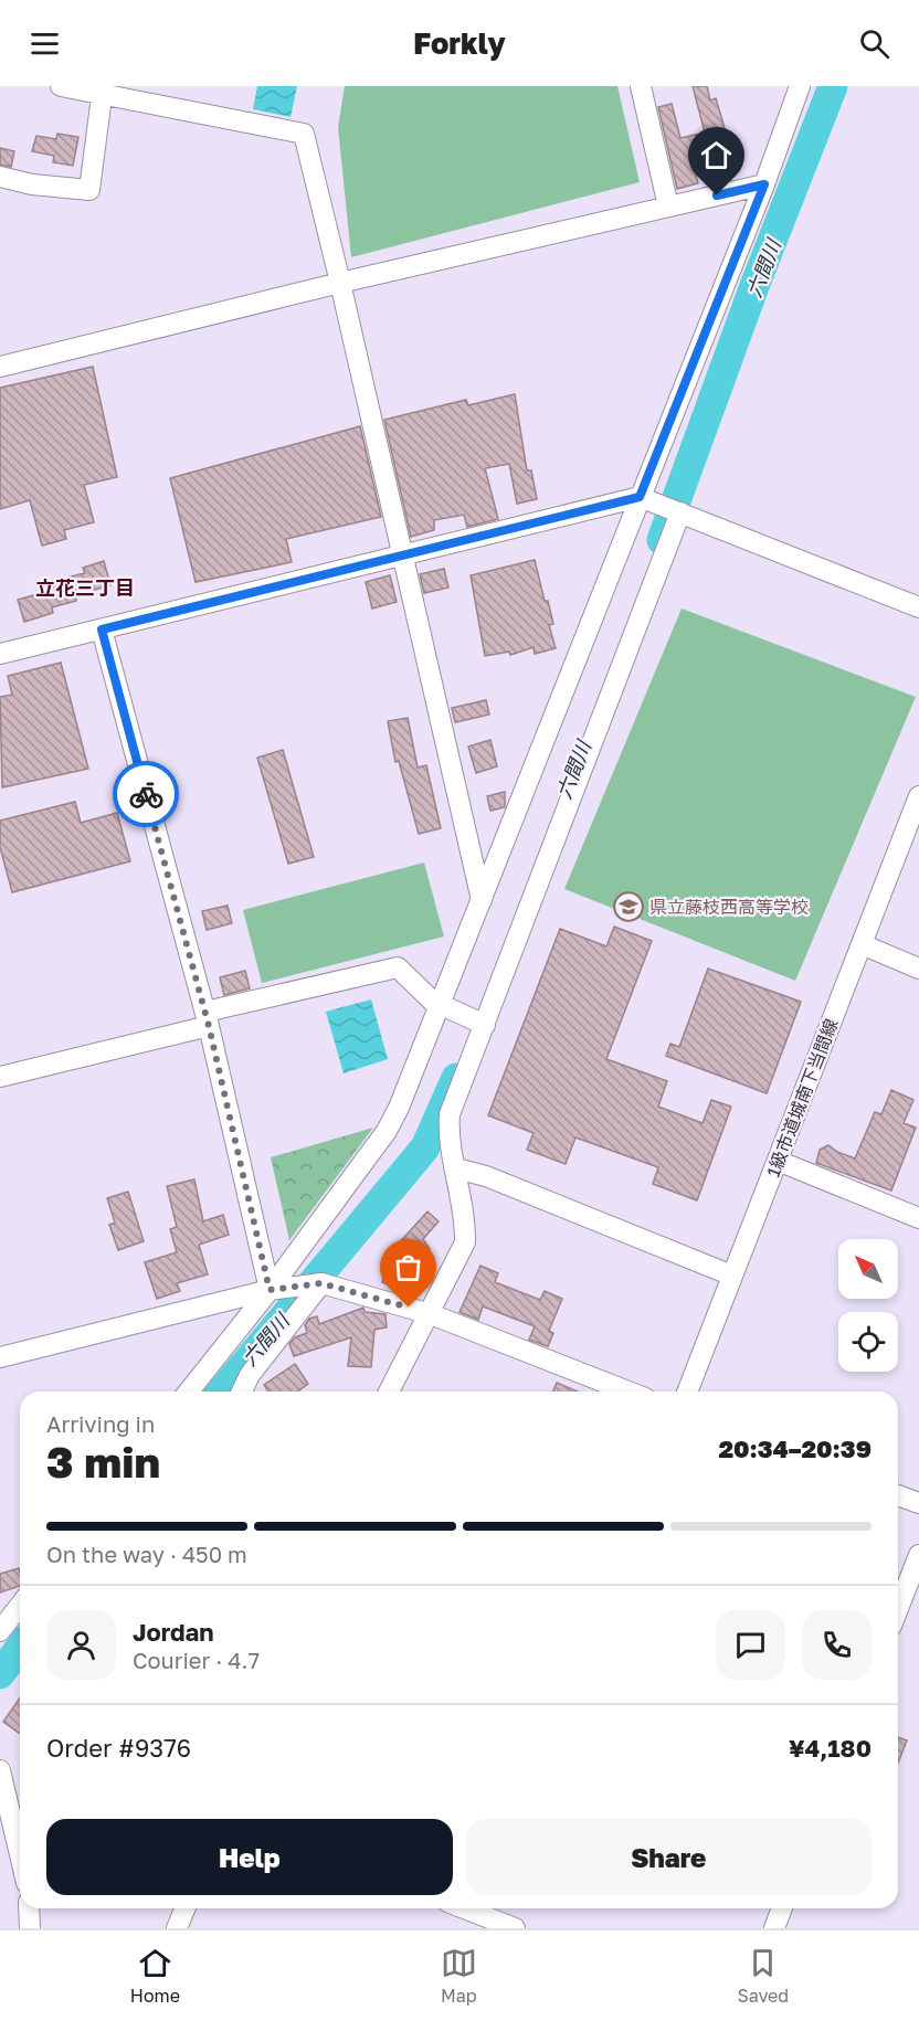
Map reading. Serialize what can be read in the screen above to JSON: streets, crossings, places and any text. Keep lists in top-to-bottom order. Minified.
{"streets":{"street":["1級市道城南下当間線"]},"districts":["立花三丁目"],"water":["六間川"],"places":{"school or university":["県立藤枝西高等学校"]},"north":"top left","page":{"header":"Forkly","heading":["3 min","Arriving in","20:34–20:39"],"panel":["Jordan","Courier · 4.7","Order #9376","¥4,180"],"bar":"On the way · 450 m","buttons":["Help","Share"],"tabs":["Home","Map","Saved"]}}
